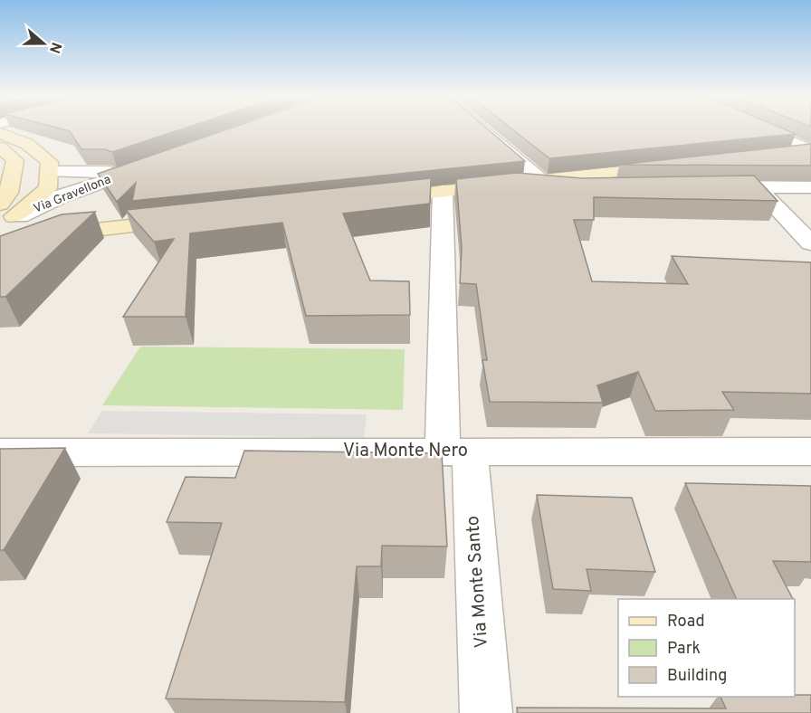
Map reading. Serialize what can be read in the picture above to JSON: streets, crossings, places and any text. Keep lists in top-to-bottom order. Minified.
{"streets":{"street":["Via Gravellona","Via Monte Nero","Via Monte Santo"]},"crossings":[["Via Monte Nero","Via Monte Santo"]],"legend":["Road","Park","Building"],"north":"right"}
